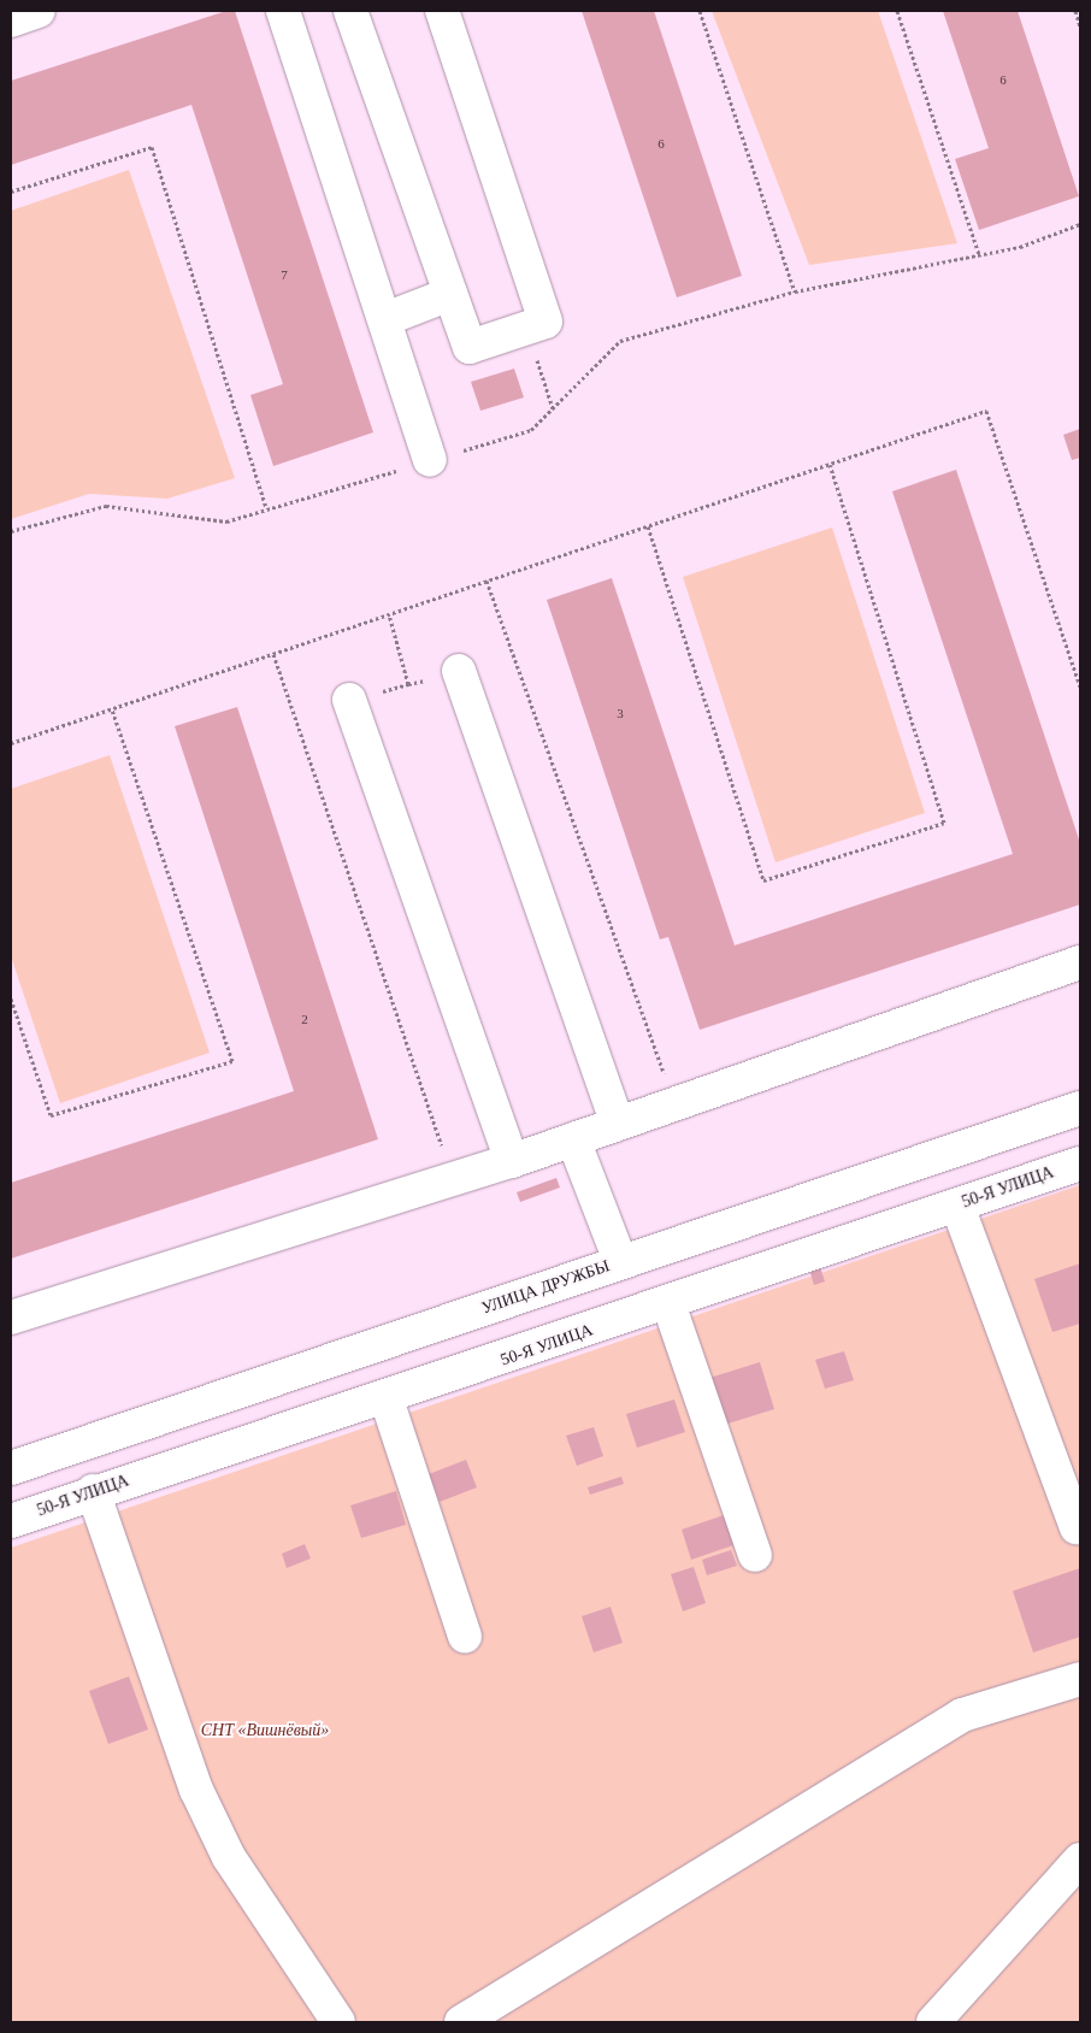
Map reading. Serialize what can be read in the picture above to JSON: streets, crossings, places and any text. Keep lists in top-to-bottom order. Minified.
{"streets":{"street":["50-Я УЛИЦА","УЛИЦА ДРУЖБЫ"]},"parks":["СНТ «Вишнёвый»"],"house_numbers":["6","6","7","3","2"]}
